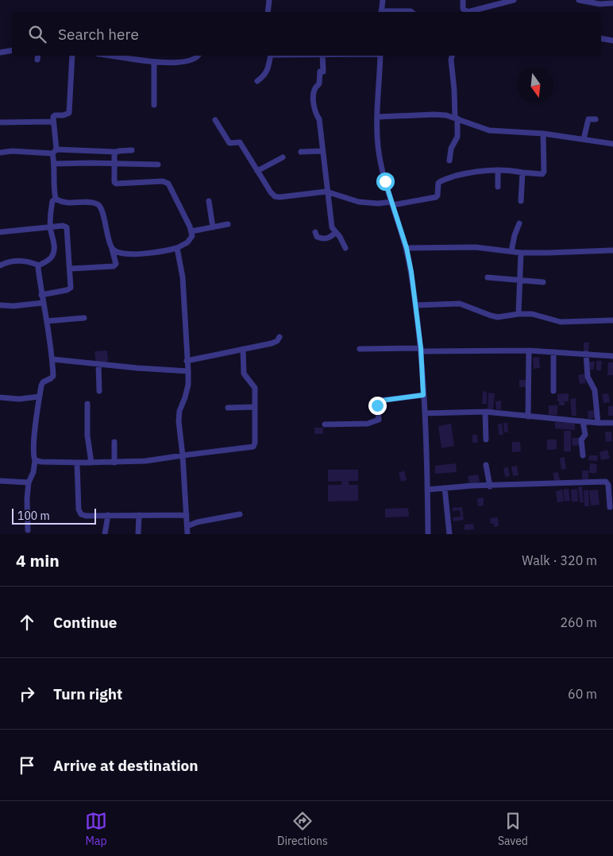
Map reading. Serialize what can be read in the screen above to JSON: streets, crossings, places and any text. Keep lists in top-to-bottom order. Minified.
{"scale_bar":"100 m","north":"bottom","page":{"search":"Search here","scale":"100 m","heading":["4 min","Walk · 320 m"],"list":[["Continue","260 m"],["Turn right","60 m"],"Arrive at destination"],"nav":["Map","Directions","Saved"]}}
